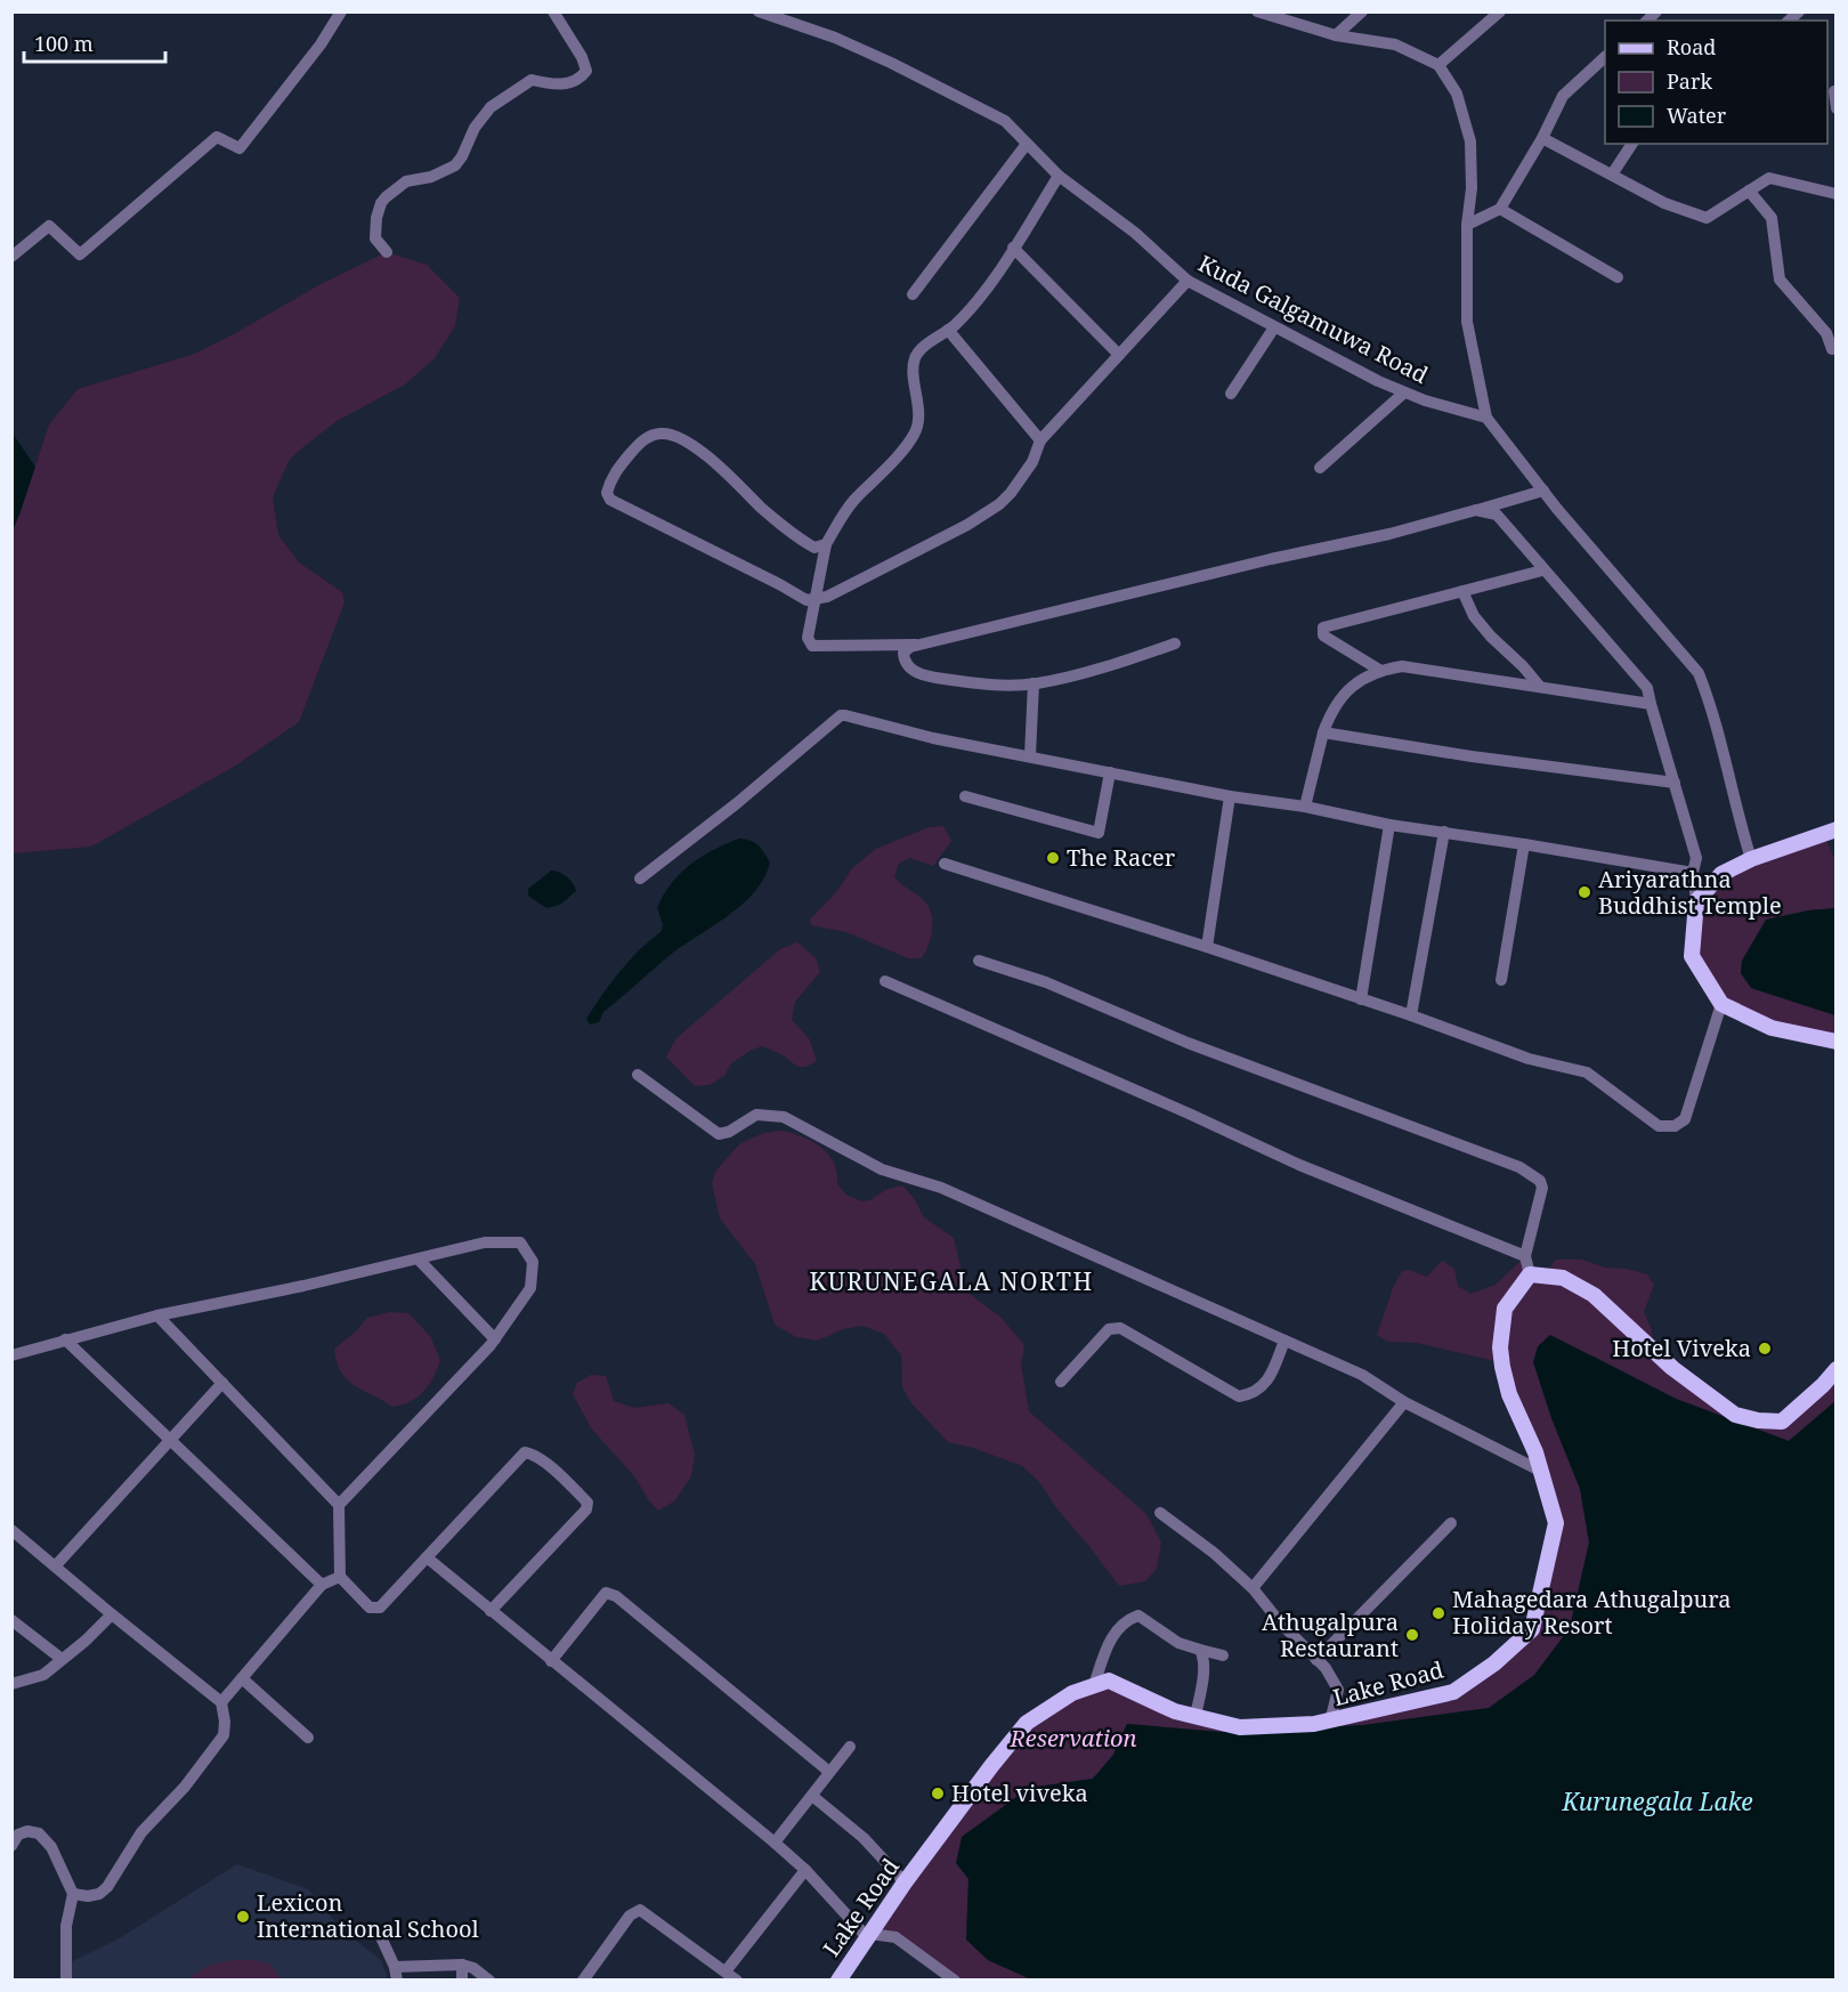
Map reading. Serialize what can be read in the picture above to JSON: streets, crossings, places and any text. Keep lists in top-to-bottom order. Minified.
{"streets":{"main road":["Lake Road"],"street":["Kuda Galgamuwa Road"]},"districts":["KURUNEGALA NORTH"],"water":["Kurunegala Lake"],"parks":["Reservation"],"places":["The Racer","Ariyarathna Buddhist Temple","Hotel Viveka","Mahagedara Athugalpura Holiday Resort","Athugalpura Restaurant","Hotel viveka","Lexicon International School"],"legend":["Road","Park","Water"],"scale_bar":"100 m"}
